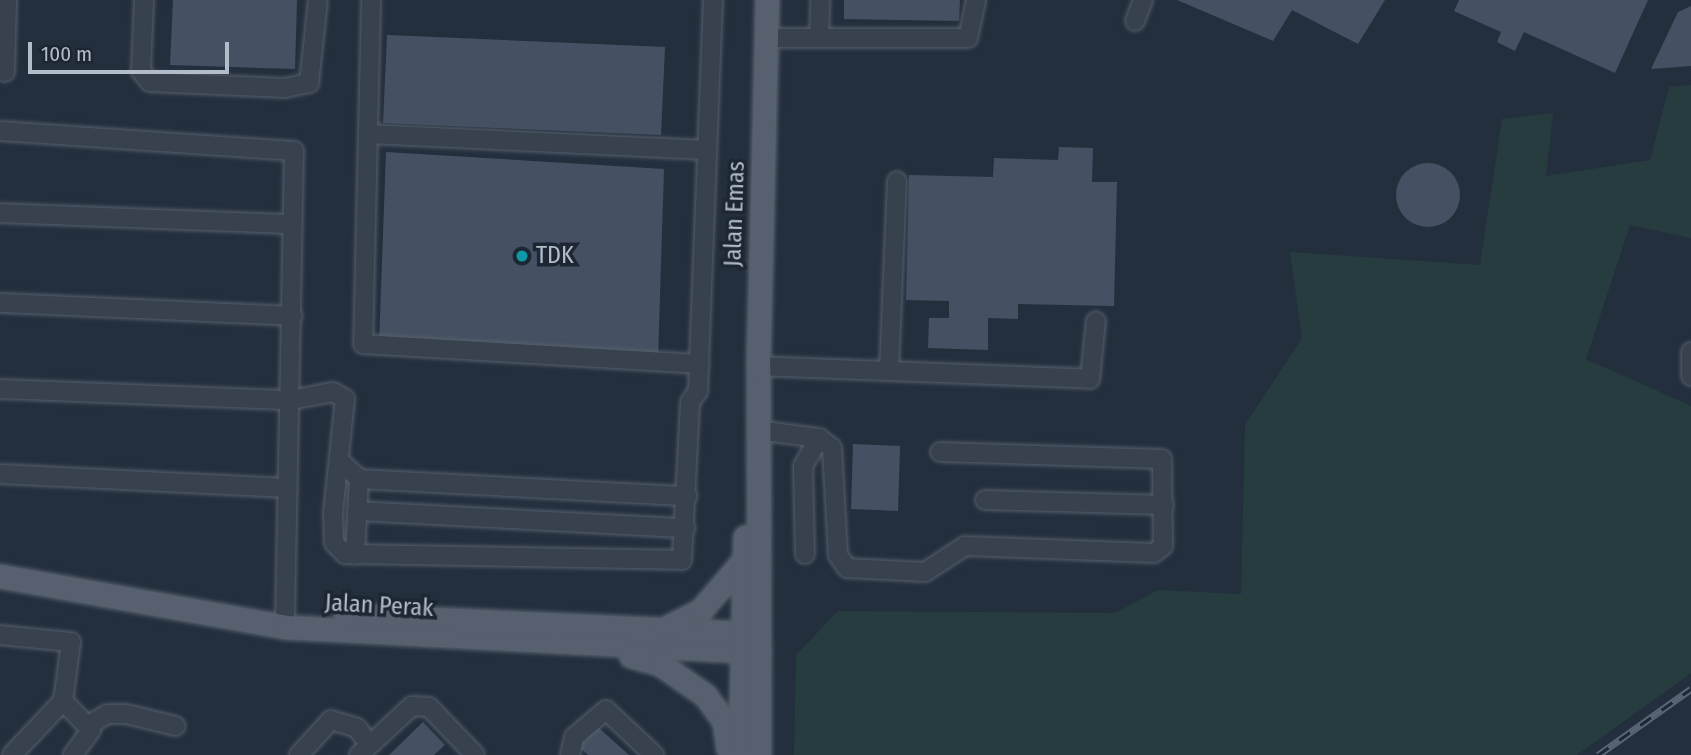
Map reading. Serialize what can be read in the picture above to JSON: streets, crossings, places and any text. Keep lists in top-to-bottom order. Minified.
{"streets":{"main road":["Jalan Emas","Jalan Perak"]},"crossings":[["Jalan Emas","Jalan Perak"]],"places":["TDK"],"scale_bar":"100 m"}
